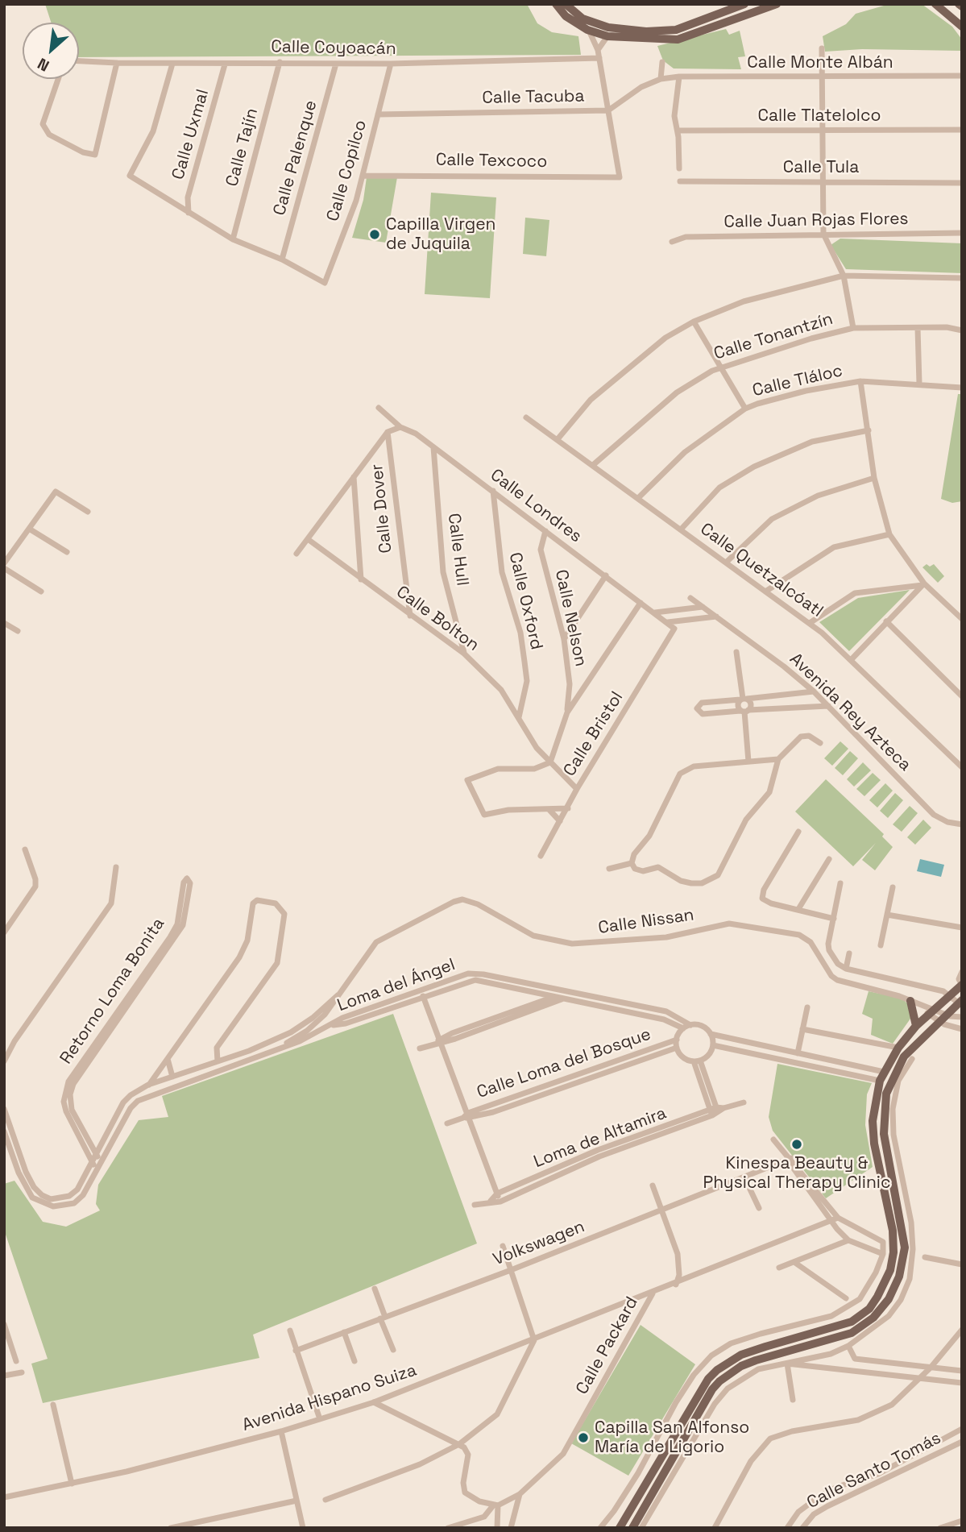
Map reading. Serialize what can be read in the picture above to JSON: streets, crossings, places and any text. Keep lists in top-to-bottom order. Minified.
{"streets":{"street":["Calle Coyoacán","Calle Monte Albán","Calle Tacuba","Calle Tlatelolco","Calle Uxmal","Calle Tajín","Calle Palenque","Calle Texcoco","Calle Tula","Calle Copilco","Calle Juan Rojas Flores","Calle Tonantzín","Calle Tláloc","Calle Londres","Calle Dover","Calle Hull","Calle Quetzalcóatl","Calle Oxford","Calle Nelson","Calle Bolton","Avenida Rey Azteca","Calle Bristol","Calle Nissan","Loma del Ángel","Retorno Loma Bonita","Calle Loma del Bosque","Loma de Altamira","Volkswagen","Calle Packard","Avenida Hispano Suiza","Calle Santo Tomás"]},"crossings":[["Calle Coyoacán","Calle Uxmal"],["Calle Coyoacán","Calle Tajín"],["Calle Coyoacán","Calle Palenque"],["Calle Coyoacán","Calle Copilco"],["Calle Monte Albán","Calle Tacuba"],["Calle Tacuba","Calle Texcoco"],["Calle Tacuba","Calle Copilco"],["Calle Palenque","Calle Copilco"],["Calle Texcoco","Calle Copilco"],["Calle Tonantzín","Calle Quetzalcóatl"],["Calle Tláloc","Calle Quetzalcóatl"],["Calle Londres","Calle Hull"],["Calle Londres","Calle Oxford"],["Calle Londres","Calle Nelson"],["Calle Londres","Calle Bristol"],["Calle Dover","Calle Bolton"],["Calle Hull","Calle Bolton"],["Calle Oxford","Calle Bolton"],["Calle Bolton","Calle Bristol"],["Loma del Ángel","Calle Loma del Bosque"],["Calle Packard","Avenida Hispano Suiza"]],"places":["Capilla Virgen de Juquila","Kinespa Beauty & Physical Therapy Clinic","Capilla San Alfonso María de Ligorio"],"north":"bottom left"}
